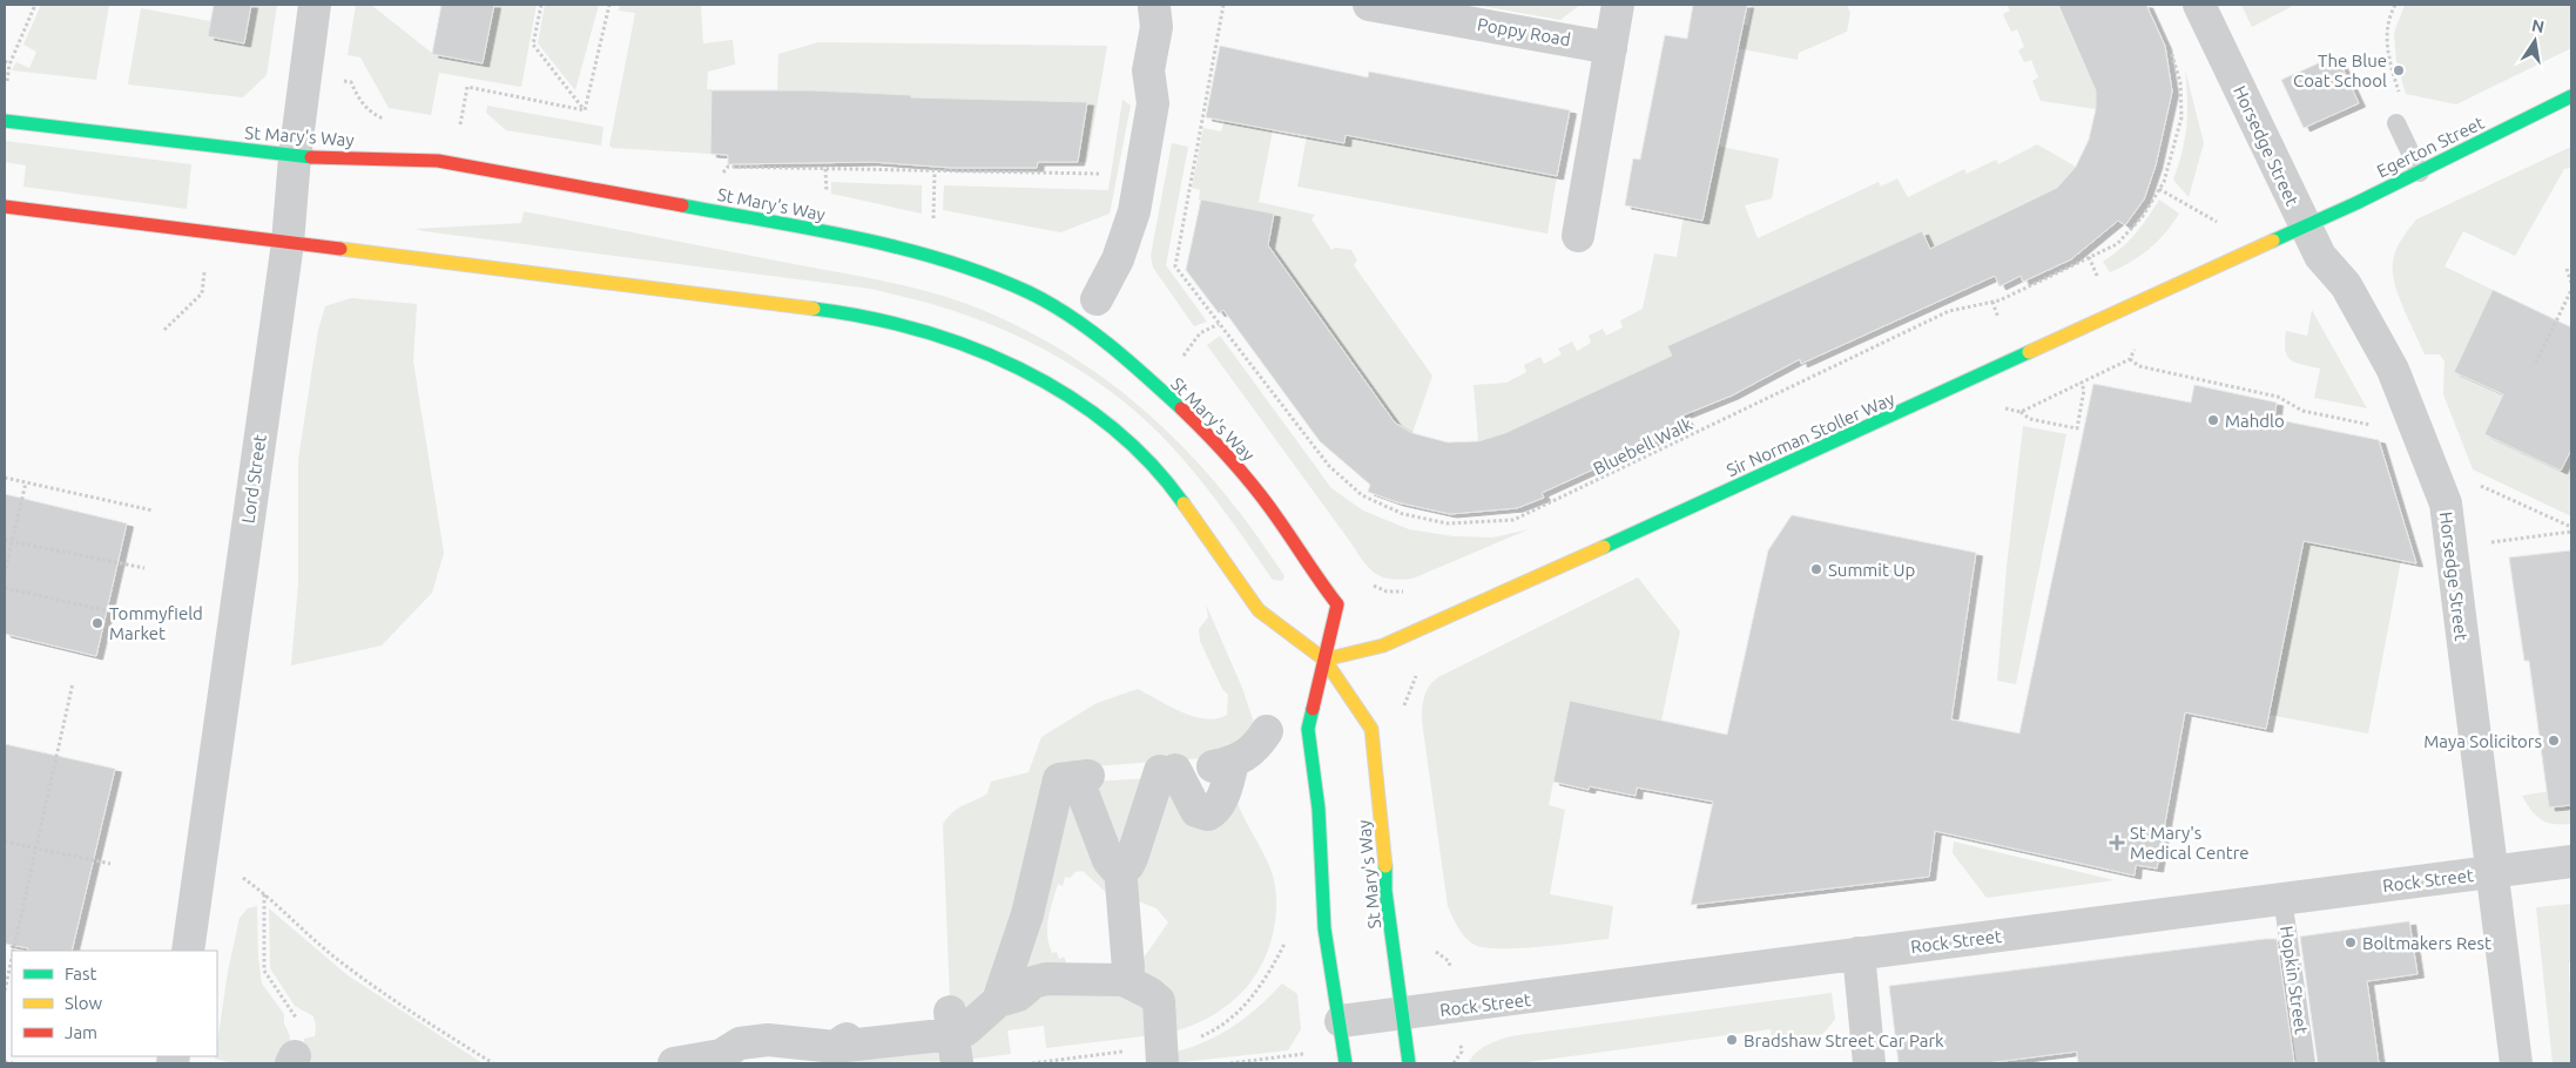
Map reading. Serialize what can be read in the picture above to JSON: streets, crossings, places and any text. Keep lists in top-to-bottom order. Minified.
{"streets":{"main road":["St Mary's Way","Egerton Street","Sir Norman Stoller Way"],"street":["Poppy Road","Horsedge Street","Lord Street","Rock Street"],"lane":["Hopkin Street"],"path":["Bluebell Walk"]},"crossings":[["St Mary's Way","Sir Norman Stoller Way"],["St Mary's Way","Lord Street"],["St Mary's Way","Rock Street"],["Horsedge Street","Egerton Street"],["Horsedge Street","Sir Norman Stoller Way"],["Horsedge Street","Rock Street"],["Egerton Street","Sir Norman Stoller Way"],["Rock Street","Hopkin Street"]],"places":{"other":["The Blue Coat School","Mahdlo","Summit Up","Tommyfield Market","Maya Solicitors","Boltmakers Rest","Bradshaw Street Car Park"],"health":["St Mary's Medical Centre"]},"legend":["Fast","Slow","Jam"],"north":"top"}
